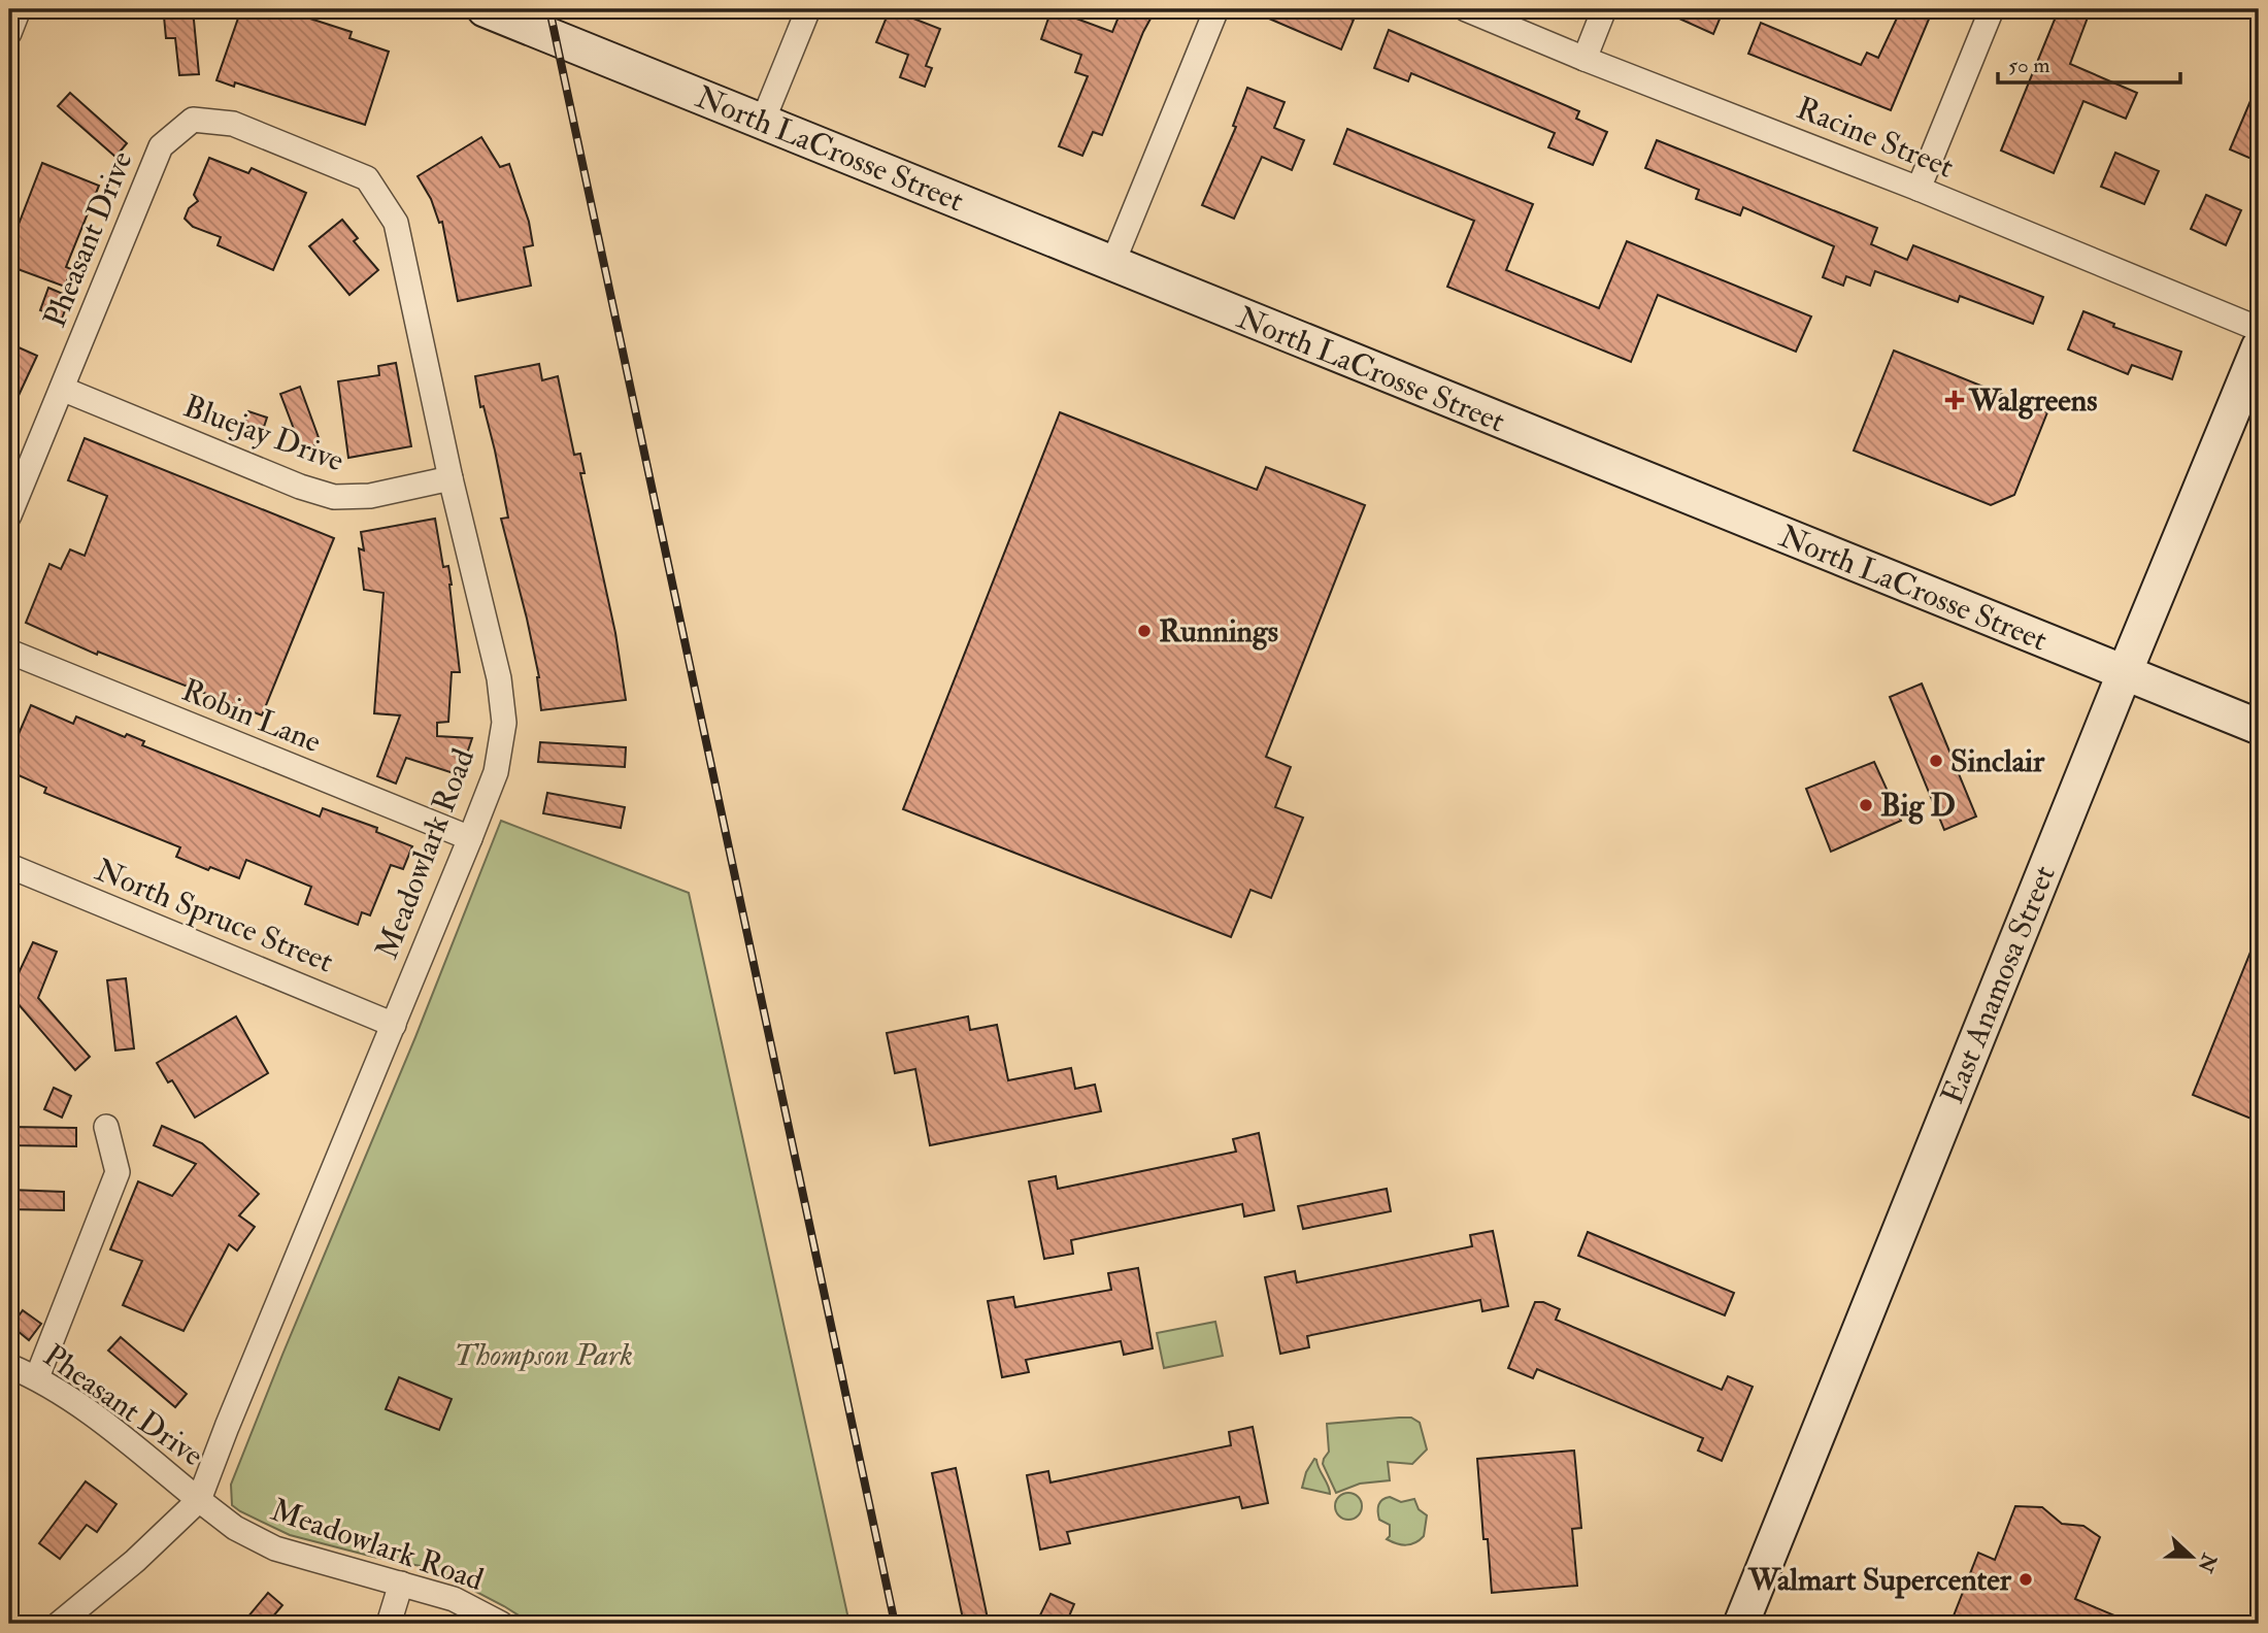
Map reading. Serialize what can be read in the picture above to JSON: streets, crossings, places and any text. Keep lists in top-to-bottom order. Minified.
{"streets":{"main road":["North LaCrosse Street","East Anamosa Street"],"street":["Racine Street","Pheasant Drive","Bluejay Drive","Robin Lane","Meadowlark Road","North Spruce Street"]},"crossings":[["North LaCrosse Street","East Anamosa Street"],["Pheasant Drive","Bluejay Drive"],["Pheasant Drive","Meadowlark Road"],["Bluejay Drive","Meadowlark Road"],["Robin Lane","Meadowlark Road"],["Meadowlark Road","North Spruce Street"]],"parks":["Thompson Park"],"places":{"health":["Walgreens"],"other":["Runnings","Sinclair","Big D","Walmart Supercenter"]},"scale_bar":"50 m","north":"right"}
